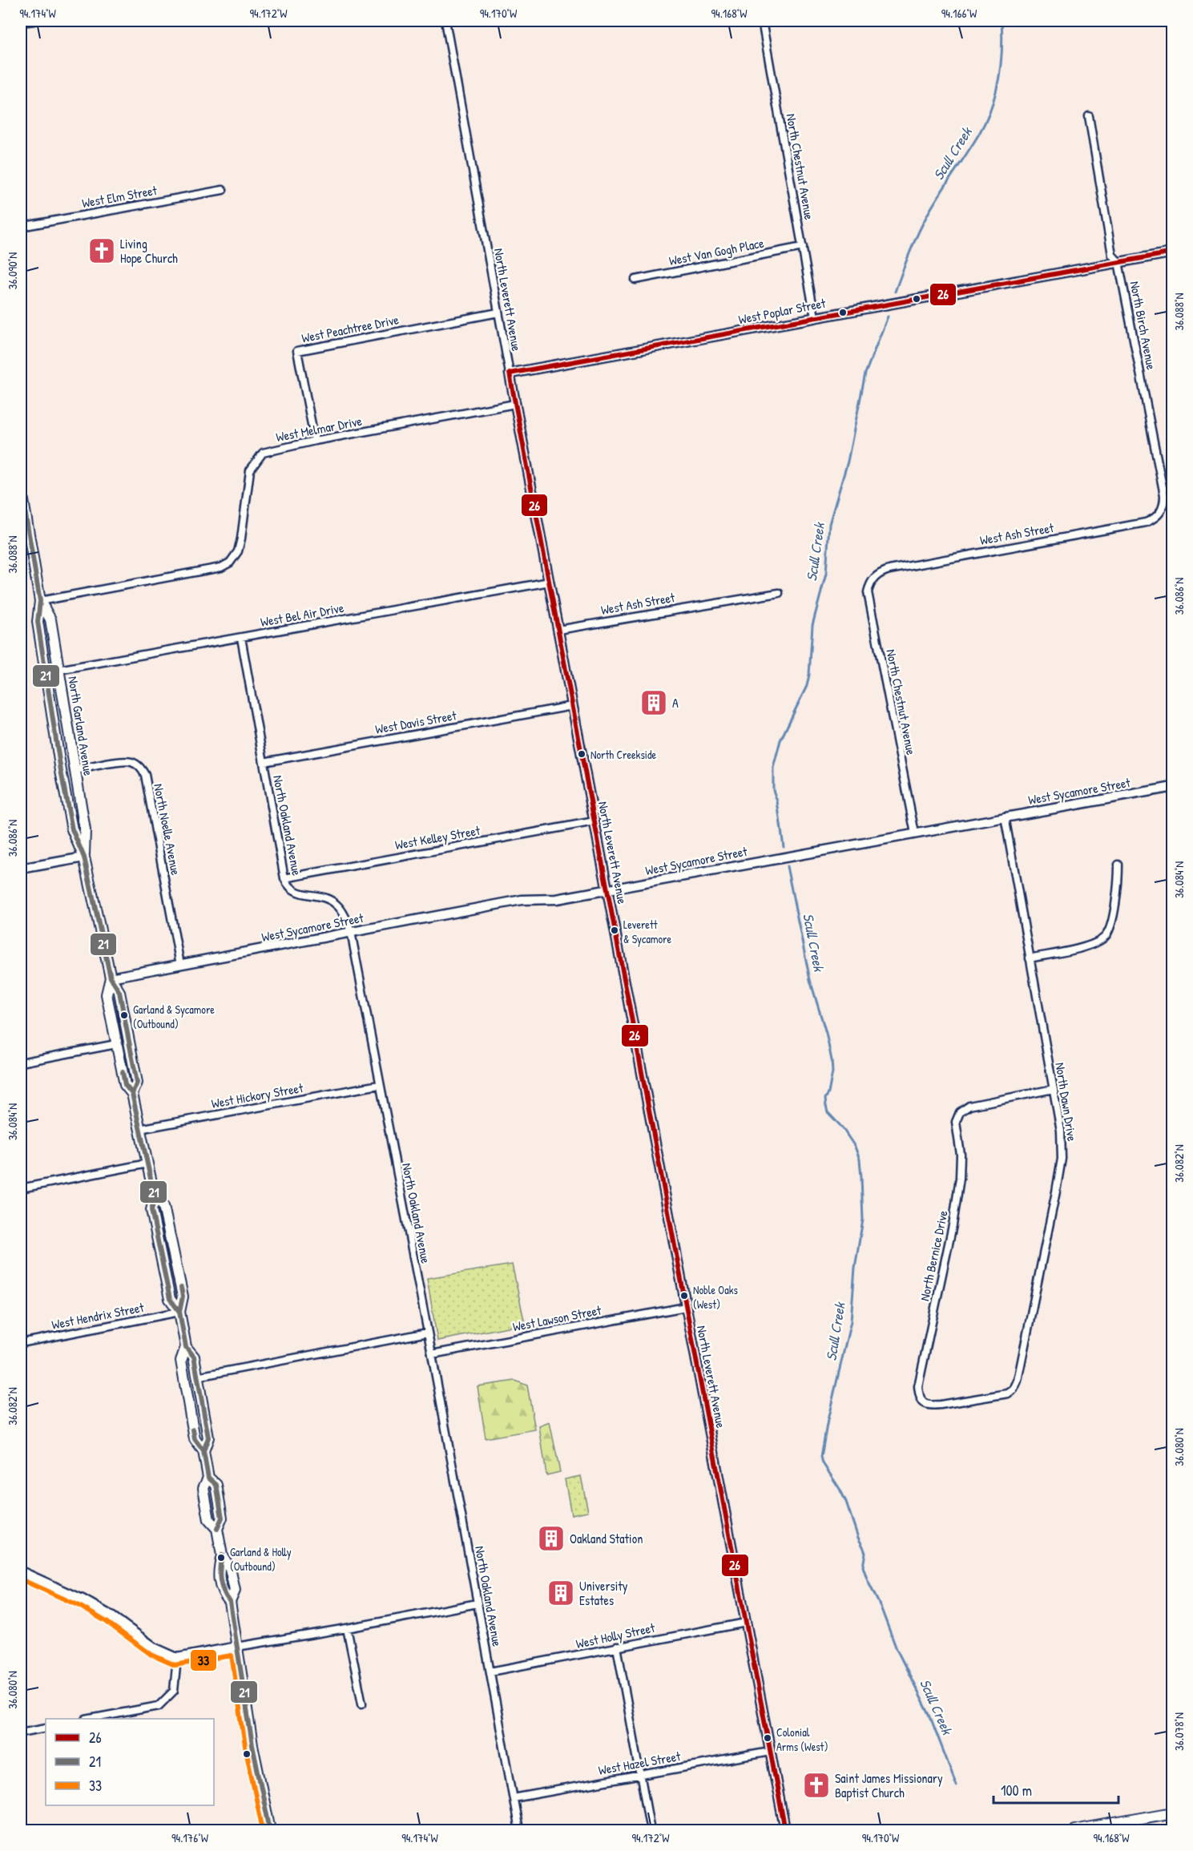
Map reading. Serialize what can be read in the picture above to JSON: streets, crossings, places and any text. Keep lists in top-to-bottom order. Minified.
{"streets":{"main road":["North Garland Avenue"],"street":["North Chestnut Avenue","West Elm Street","West Van Gogh Place","North Leverett Avenue","West Poplar Street","North Birch Avenue","West Peachtree Drive","West Melmar Drive","West Ash Street","West Bel Air Drive","West Davis Street","West Sycamore Street","North Oakland Avenue","North Noelle Avenue","West Kelley Street","West Hickory Street","North Dawn Drive","North Bernice Drive","West Hendrix Street","West Lawson Street","West Holly Street","West Hazel Street"]},"crossings":[["North Chestnut Avenue","West Van Gogh Place"],["North Chestnut Avenue","West Poplar Street"],["North Chestnut Avenue","West Ash Street"],["North Chestnut Avenue","West Sycamore Street"],["North Leverett Avenue","West Poplar Street"],["North Leverett Avenue","West Peachtree Drive"],["North Leverett Avenue","West Melmar Drive"],["North Leverett Avenue","West Ash Street"],["North Leverett Avenue","West Bel Air Drive"],["North Leverett Avenue","West Davis Street"],["North Leverett Avenue","West Sycamore Street"],["North Leverett Avenue","West Kelley Street"],["North Leverett Avenue","West Lawson Street"],["North Leverett Avenue","West Holly Street"],["North Leverett Avenue","West Hazel Street"],["West Poplar Street","North Birch Avenue"],["North Birch Avenue","West Ash Street"],["West Peachtree Drive","West Melmar Drive"],["West Melmar Drive","North Garland Avenue"],["West Bel Air Drive","North Garland Avenue"],["West Bel Air Drive","North Oakland Avenue"],["West Davis Street","North Oakland Avenue"],["North Garland Avenue","West Sycamore Street"],["North Garland Avenue","North Noelle Avenue"],["North Garland Avenue","West Hickory Street"],["North Garland Avenue","West Hendrix Street"],["West Sycamore Street","North Oakland Avenue"],["West Sycamore Street","North Noelle Avenue"],["West Sycamore Street","North Dawn Drive"],["North Oakland Avenue","West Kelley Street"],["North Oakland Avenue","West Hickory Street"],["North Oakland Avenue","West Lawson Street"],["North Oakland Avenue","West Holly Street"],["North Oakland Avenue","West Hazel Street"],["North Dawn Drive","North Bernice Drive"]],"water":["Scull Creek"],"places":{"church":["Living Hope Church","Saint James Missionary Baptist Church"],"building":["A","Oakland Station","University Estates"],"other":["North Creekside","Leverett & Sycamore","Garland & Sycamore (Outbound)","Noble Oaks (West)","Garland & Holly (Outbound)","Colonial Arms (West)"]},"lines":["transit line 26","transit line 21","transit line 33"],"legend":["26","21","33"],"scale_bar":"100 m","coordinates":["94.174°W","94.172°W","94.170°W","94.168°W","94.166°W","36.090°N","36.088°N","36.086°N","36.084°N","36.082°N","36.080°N","36.078°N","94.176°W"]}
